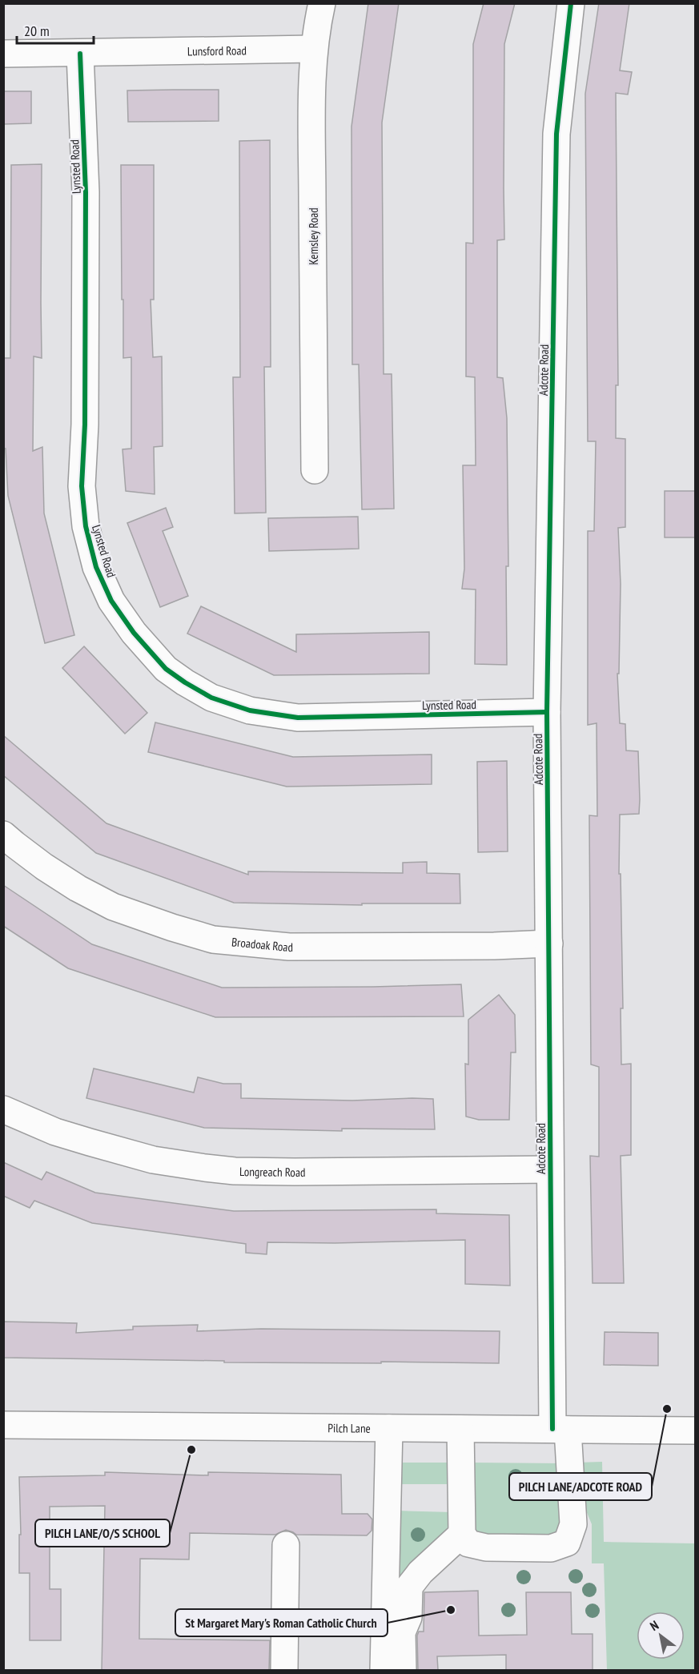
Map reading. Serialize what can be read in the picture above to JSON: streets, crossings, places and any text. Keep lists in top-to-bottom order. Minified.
{"streets":{"street":["Lunsford Road","Lynsted Road","Kemsley Road","Adcote Road","Broadoak Road","Longreach Road","Pilch Lane"]},"crossings":[["Lunsford Road","Lynsted Road"],["Lunsford Road","Kemsley Road"],["Lynsted Road","Adcote Road"],["Adcote Road","Broadoak Road"],["Adcote Road","Longreach Road"],["Adcote Road","Pilch Lane"]],"places":["PILCH LANE/ADCOTE ROAD","PILCH LANE/O/S SCHOOL","St Margaret Mary's Roman Catholic Church"],"scale_bar":"20 m","north":"top left"}
